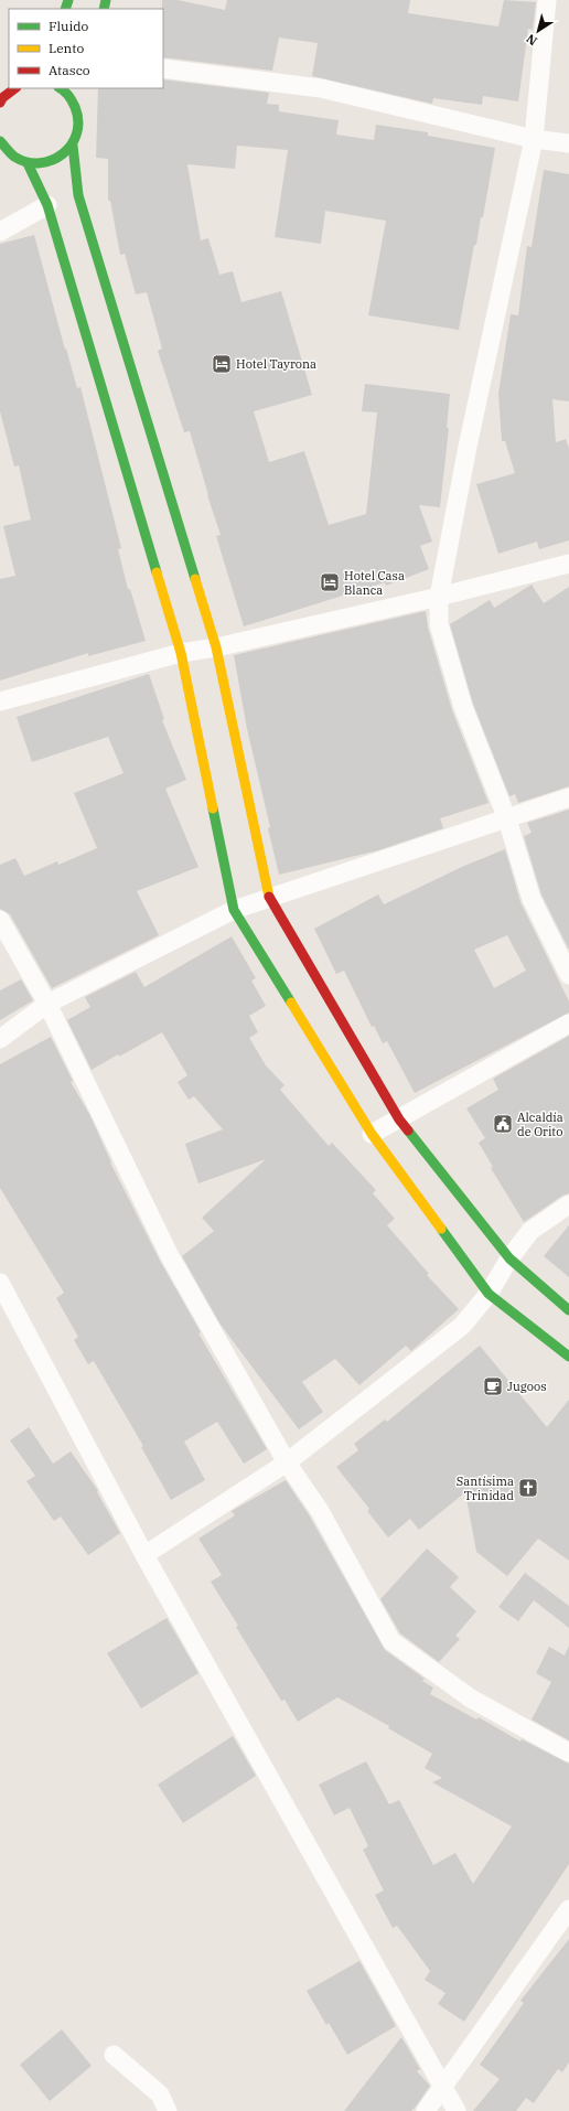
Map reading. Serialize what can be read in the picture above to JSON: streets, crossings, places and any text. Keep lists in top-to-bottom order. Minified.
{"places":{"hotel":["Hotel Tayrona","Hotel Casa Blanca"],"public building":["Alcaldía de Orito"],"cafe":["Jugoos"],"church":["Santísima Trinidad"]},"legend":["Fluido","Lento","Atasco"],"north":"bottom left"}
